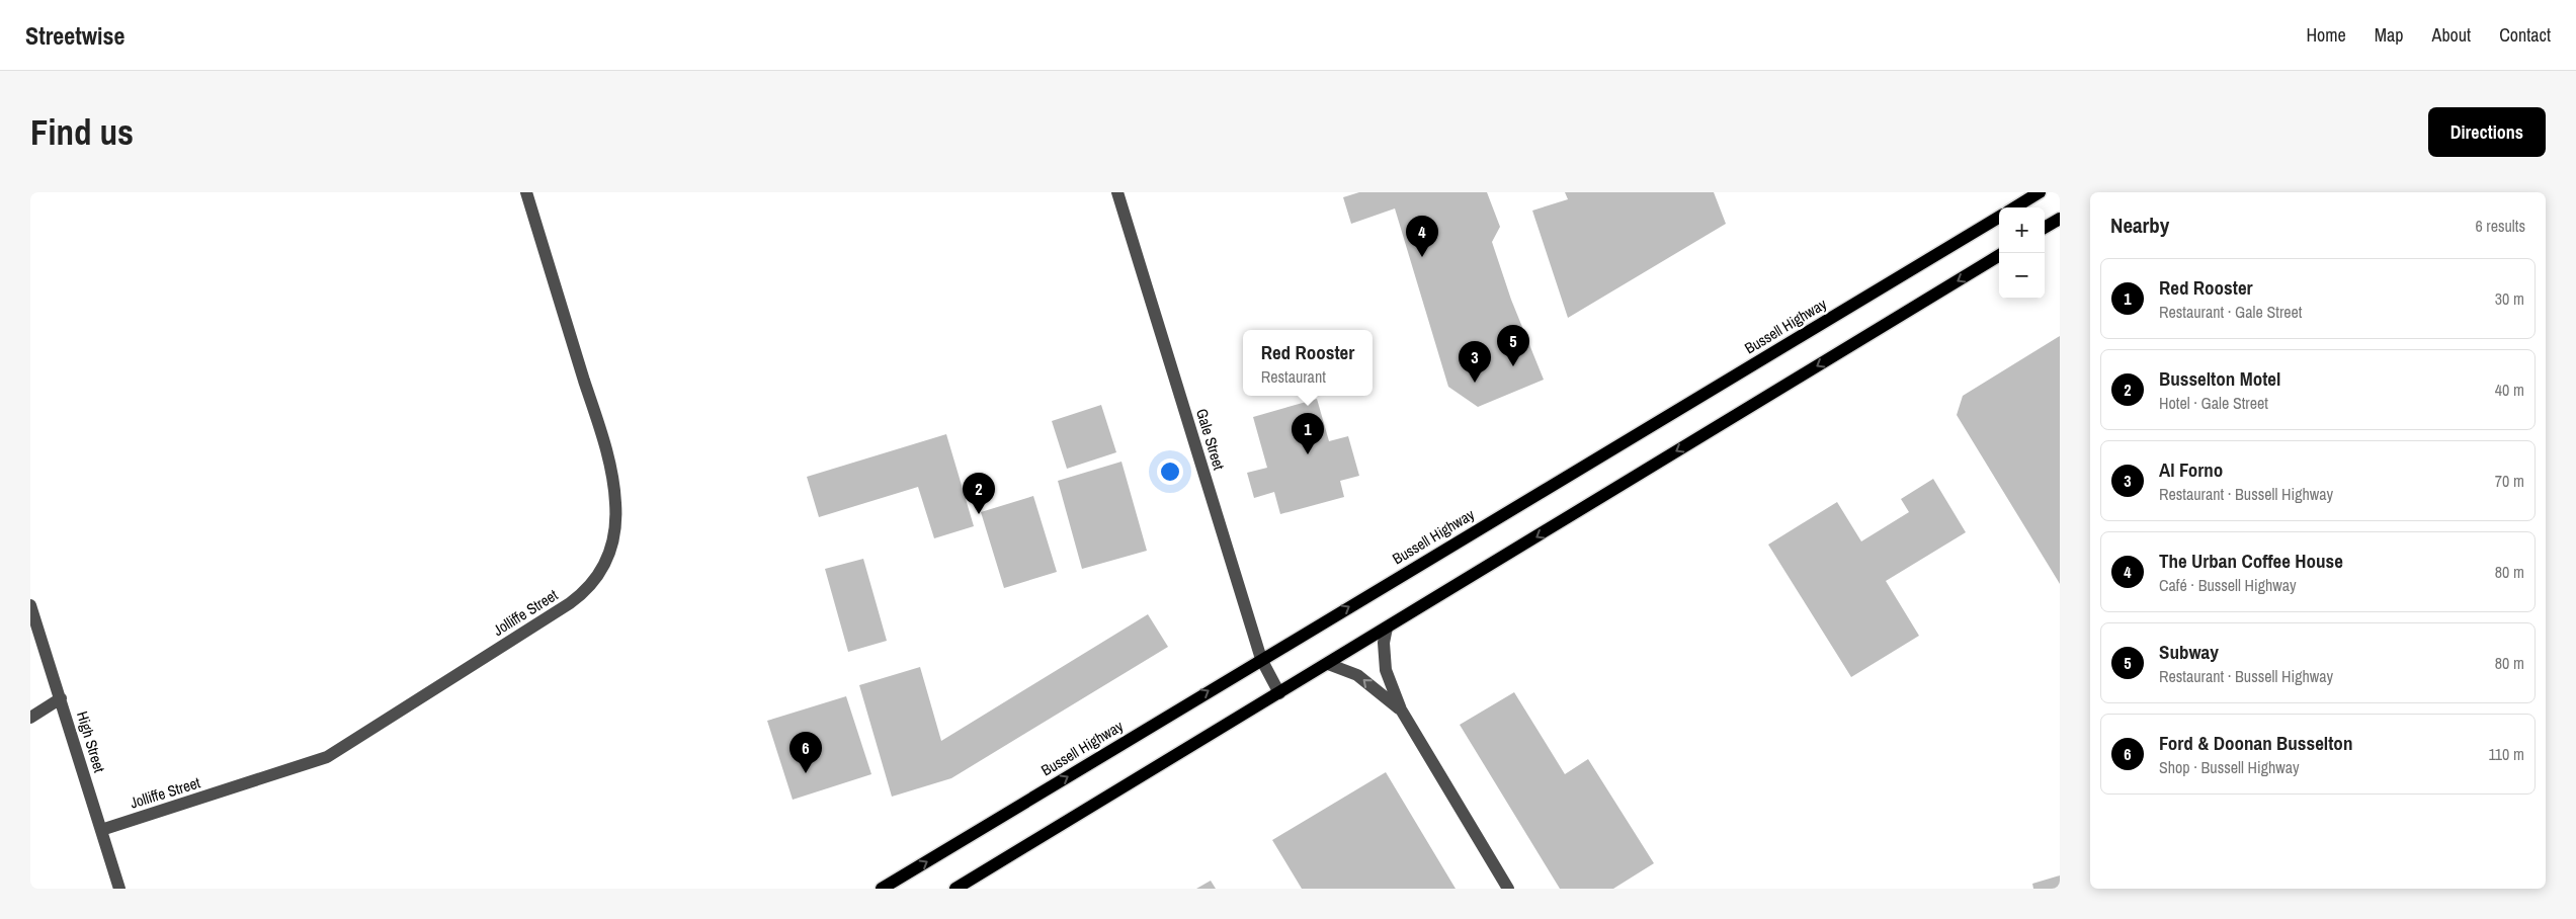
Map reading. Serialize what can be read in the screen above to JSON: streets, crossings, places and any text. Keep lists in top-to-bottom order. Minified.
{"streets":{"main road":["Bussell Highway"],"street":["Gale Street","Jolliffe Street","High Street"]},"crossings":[["Bussell Highway","Gale Street"],["Jolliffe Street","High Street"]],"page":{"header":"Streetwise","nav":["Home","Map","About","Contact"],"buttons":"Directions","title":"Find us","heading":["Nearby","6 results"],"map_buttons":["+","−"],"pins":["4","5","3","1","2","6"],"list":[{"mark":"1","name":"Red Rooster","note":"Restaurant · Gale Street","value":"30 m"},{"mark":"2","name":"Busselton Motel","note":"Hotel · Gale Street","value":"40 m"},{"mark":"3","name":"Al Forno","note":"Restaurant · Bussell Highway","value":"70 m"},{"mark":"4","name":"The Urban Coffee House","note":"Café · Bussell Highway","value":"80 m"},{"mark":"5","name":"Subway","note":"Restaurant · Bussell Highway","value":"80 m"},{"mark":"6","name":"Ford & Doonan Busselton","note":"Shop · Bussell Highway","value":"110 m"}],"popup":["Red Rooster","Restaurant"]}}
